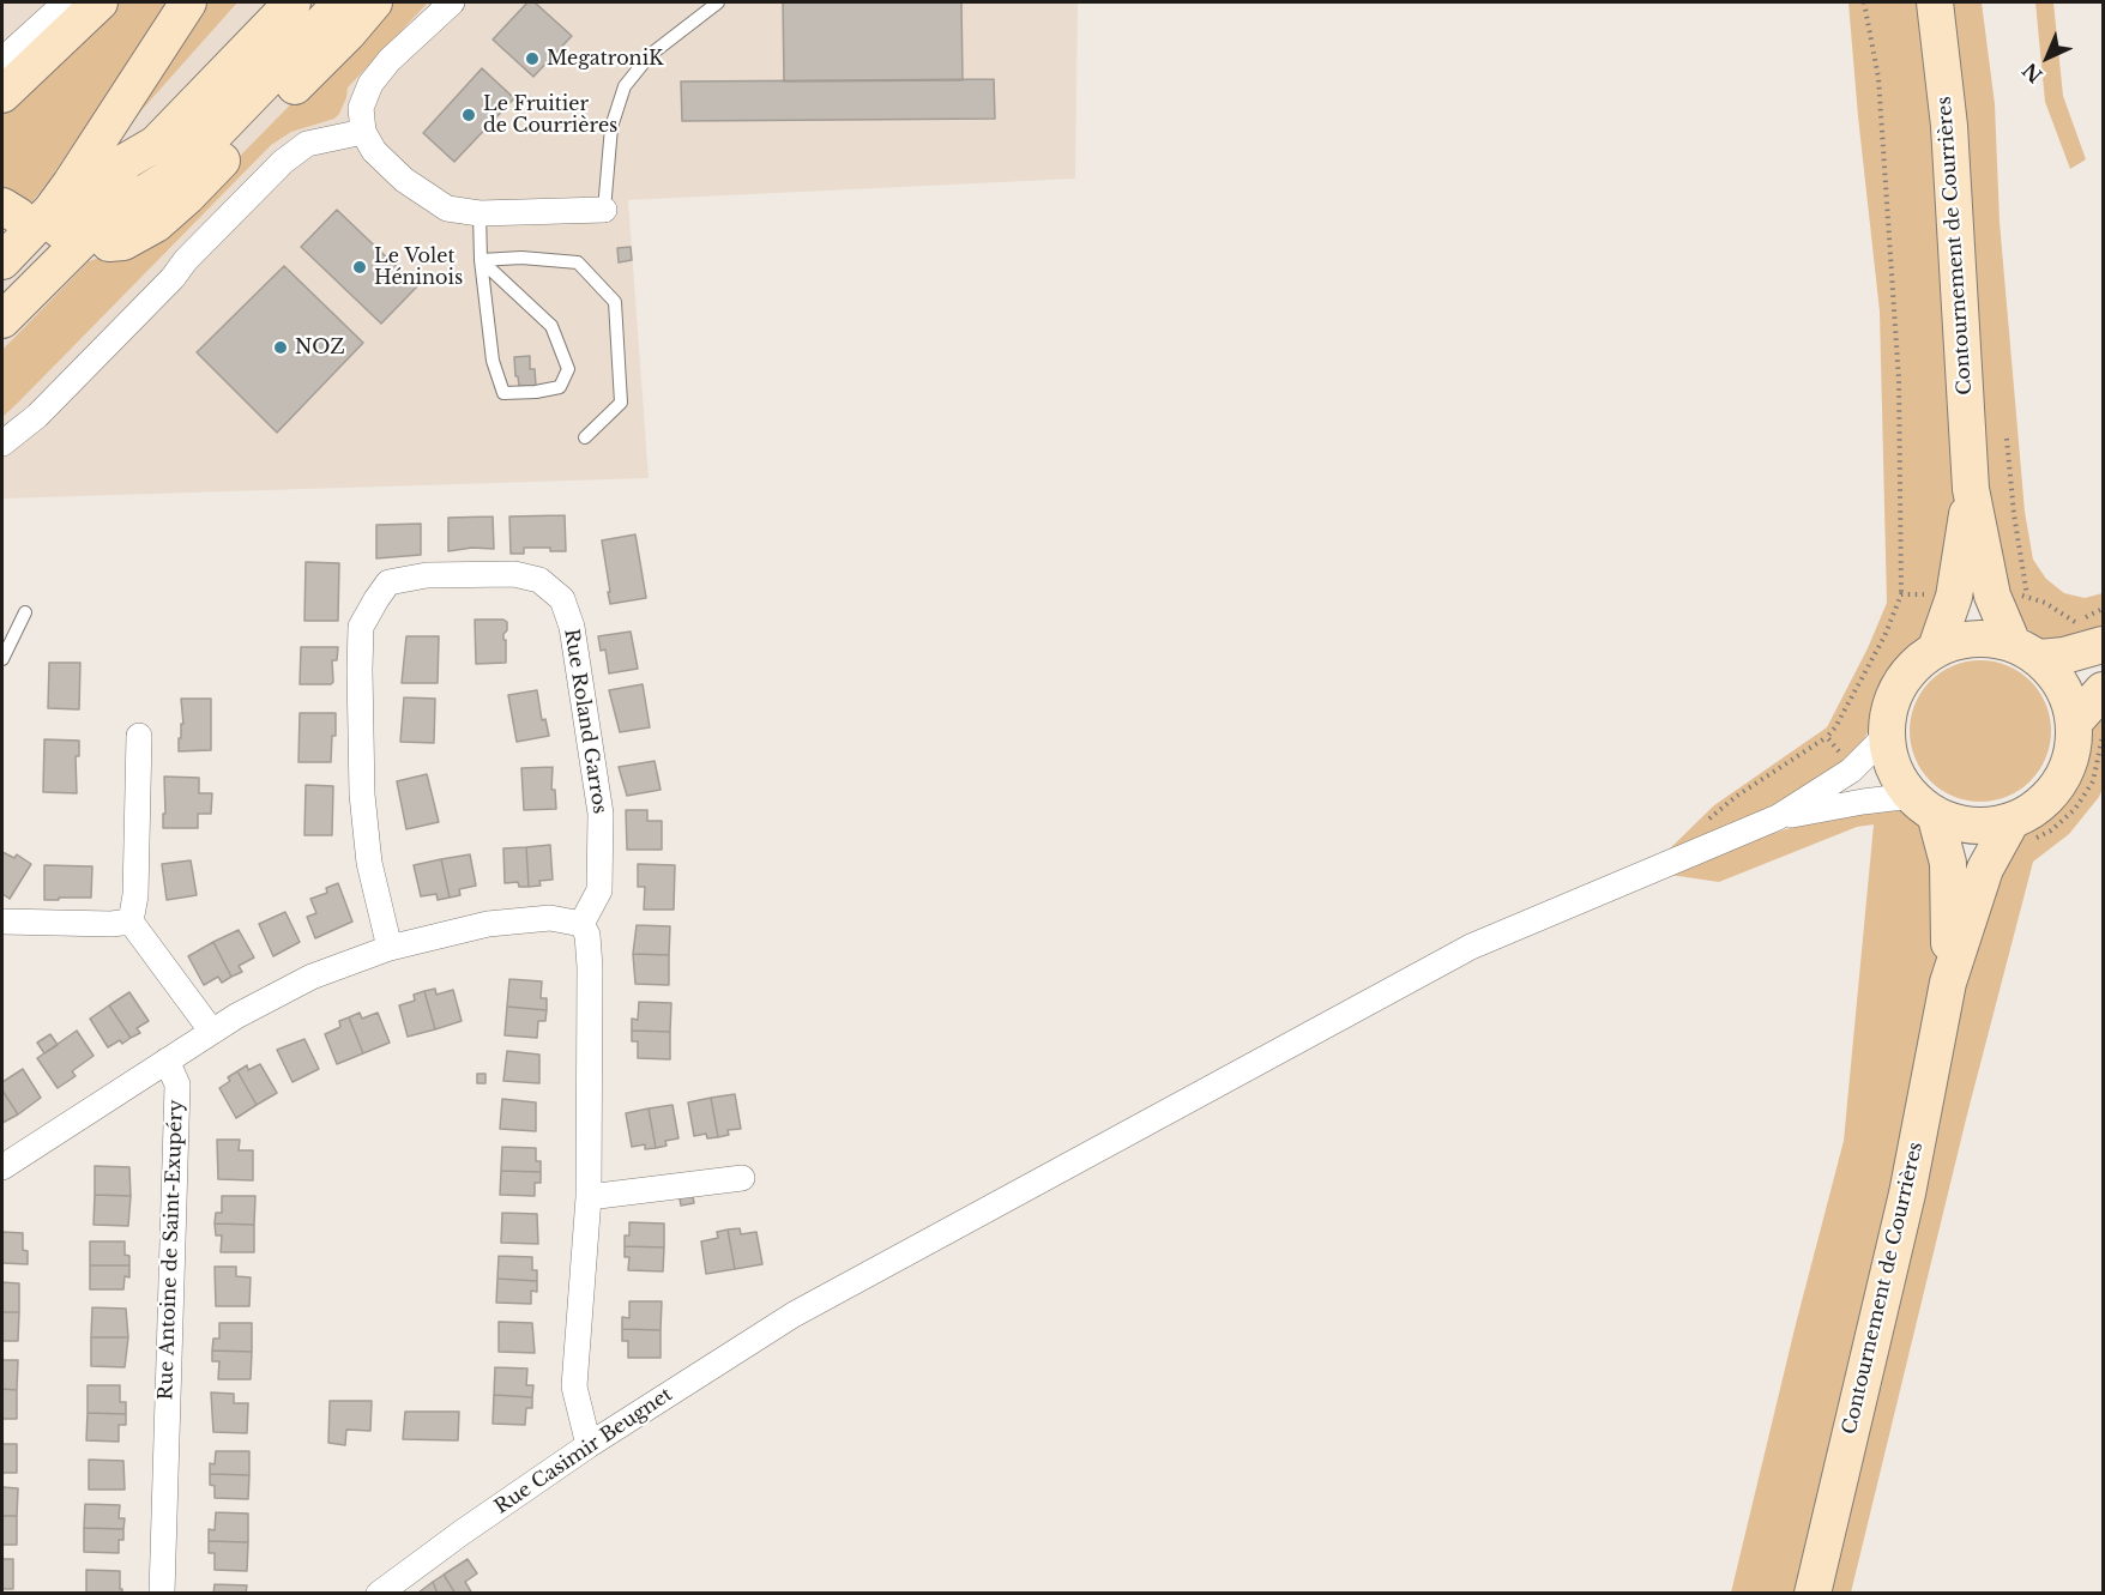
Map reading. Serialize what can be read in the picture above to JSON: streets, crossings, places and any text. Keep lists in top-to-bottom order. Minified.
{"streets":{"main road":["Contournement de Courrières"],"street":["Rue Roland Garros","Rue Antoine de Saint-Exupéry","Rue Casimir Beugnet"]},"places":["MegatroniK","Le Fruitier de Courrières","Le Volet Héninois","NOZ"],"north":"bottom left"}
